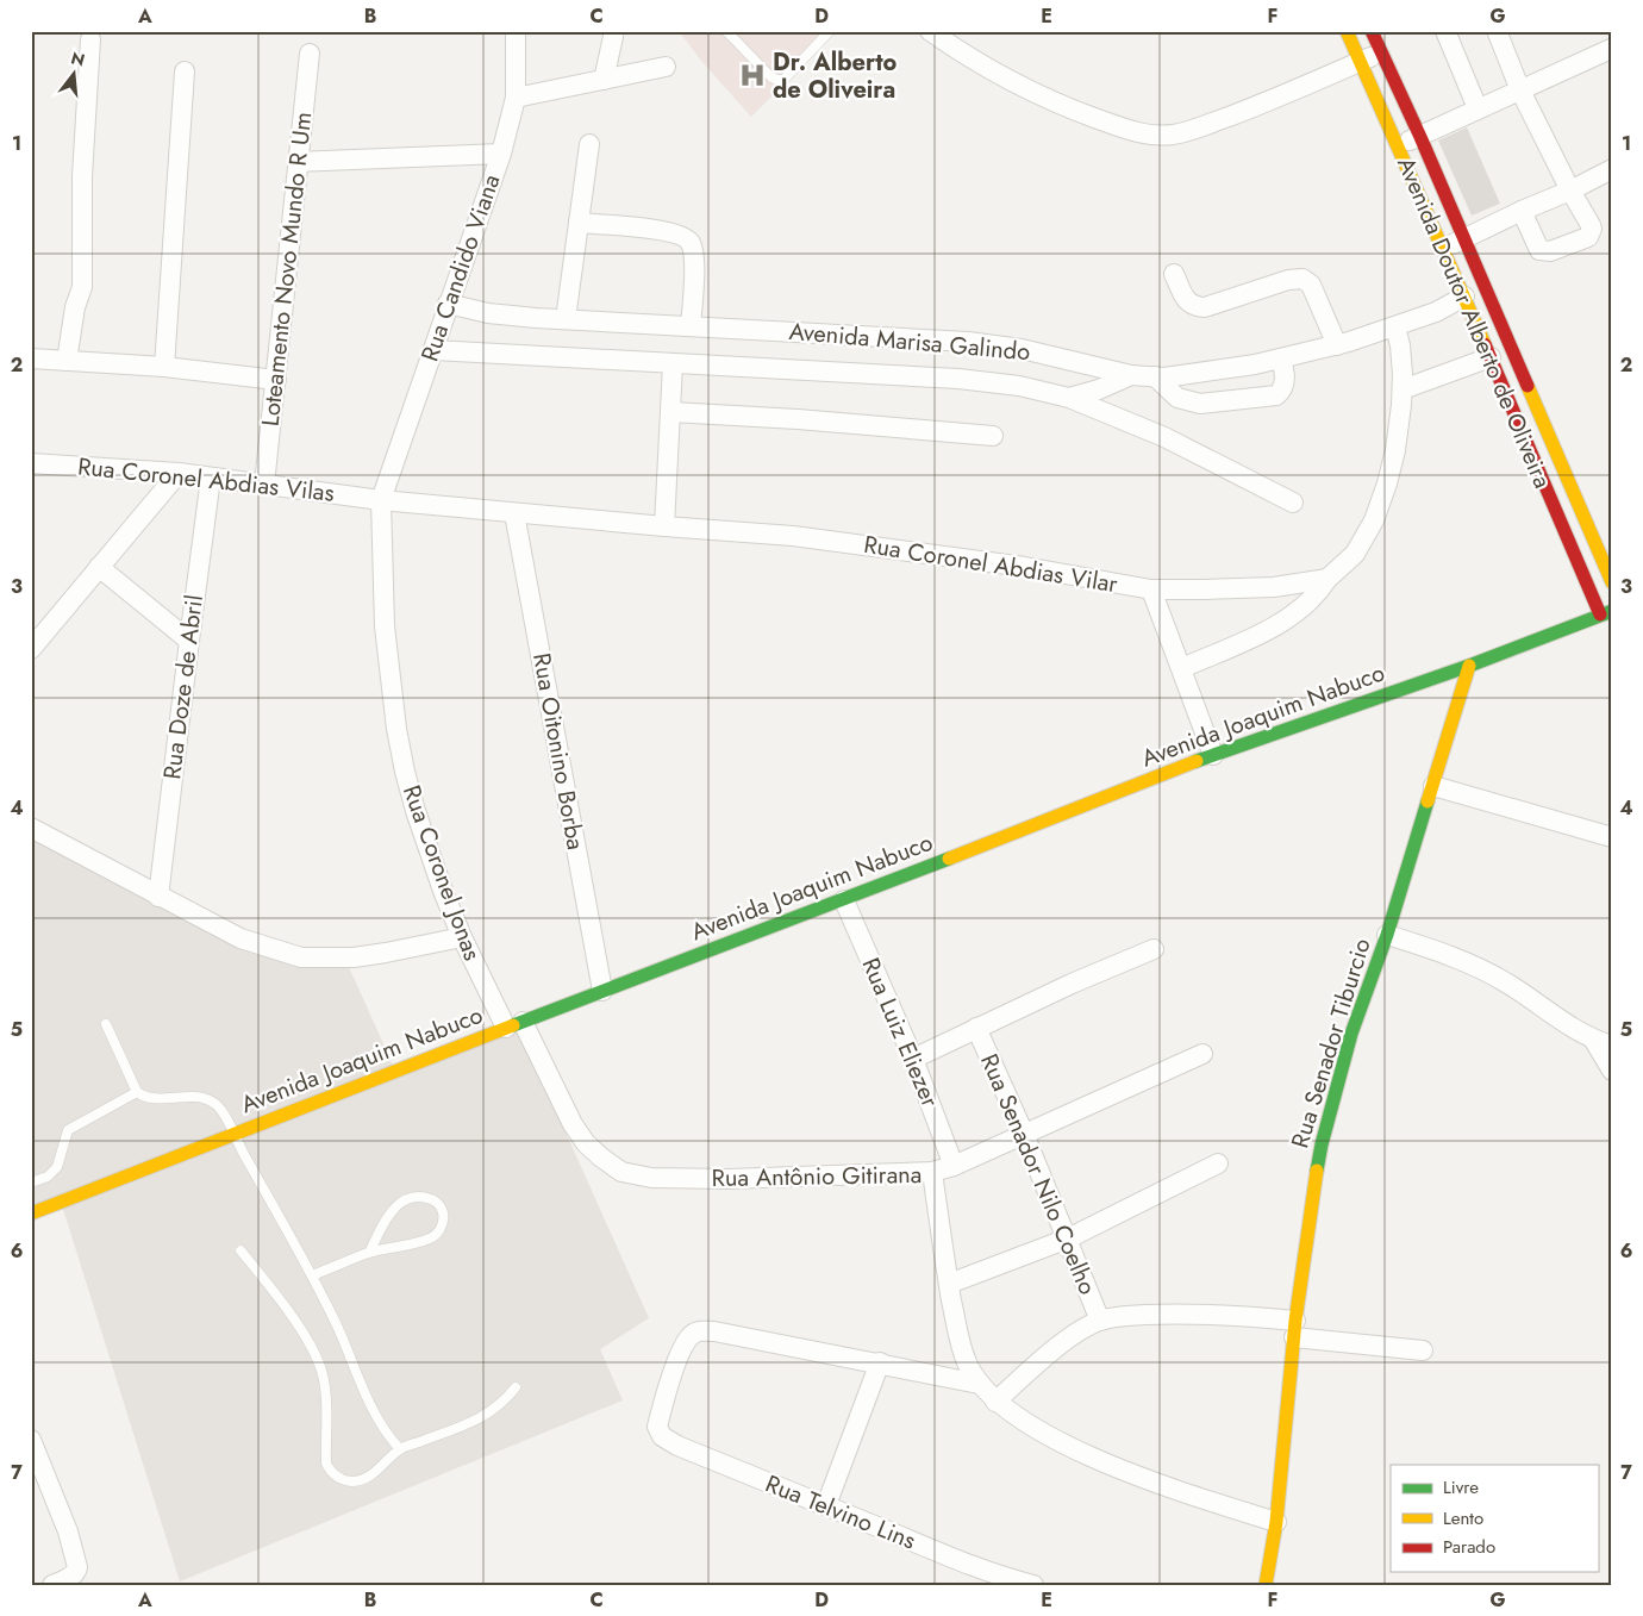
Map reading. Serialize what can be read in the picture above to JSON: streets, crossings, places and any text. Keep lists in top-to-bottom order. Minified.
{"streets":{"street":["Rua Candido Viana","Loteamento Novo Mundo R Um","Avenida Doutor Alberto de Oliveira","Avenida Marisa Galindo","Rua Coronel Abdias Vilas","Rua Coronel Abdias Vilar","Rua Doze de Abril","Avenida Joaquim Nabuco","Rua Oitonino Borba","Rua Coronel Jonas","Rua Luiz Eliezer","Rua Senador Tiburcio","Rua Senador Nilo Coelho","Rua Antônio Gitirana","Rua Telvino Lins"]},"crossings":[["Rua Candido Viana","Avenida Marisa Galindo"],["Rua Candido Viana","Rua Coronel Abdias Vilas"],["Rua Candido Viana","Rua Coronel Abdias Vilar"],["Rua Candido Viana","Rua Coronel Jonas"],["Loteamento Novo Mundo R Um","Rua Coronel Abdias Vilas"],["Avenida Doutor Alberto de Oliveira","Avenida Marisa Galindo"],["Avenida Doutor Alberto de Oliveira","Avenida Joaquim Nabuco"],["Rua Coronel Abdias Vilas","Rua Coronel Abdias Vilar"],["Rua Coronel Abdias Vilas","Rua Doze de Abril"],["Rua Coronel Abdias Vilas","Rua Coronel Jonas"],["Rua Coronel Abdias Vilar","Rua Oitonino Borba"],["Rua Coronel Abdias Vilar","Rua Coronel Jonas"],["Avenida Joaquim Nabuco","Rua Oitonino Borba"],["Avenida Joaquim Nabuco","Rua Coronel Jonas"],["Avenida Joaquim Nabuco","Rua Luiz Eliezer"],["Avenida Joaquim Nabuco","Rua Senador Tiburcio"],["Avenida Joaquim Nabuco","Rua Antônio Gitirana"],["Rua Coronel Jonas","Rua Antônio Gitirana"],["Rua Senador Tiburcio","Rua Antônio Gitirana"]],"places":{"hospital":["Dr. Alberto de Oliveira"]},"legend":["Livre","Lento","Parado"],"north":"top","grid":{"columns":["A","B","C","D","E","F","G"],"rows":["1","2","3","4","5","6","7"]}}
